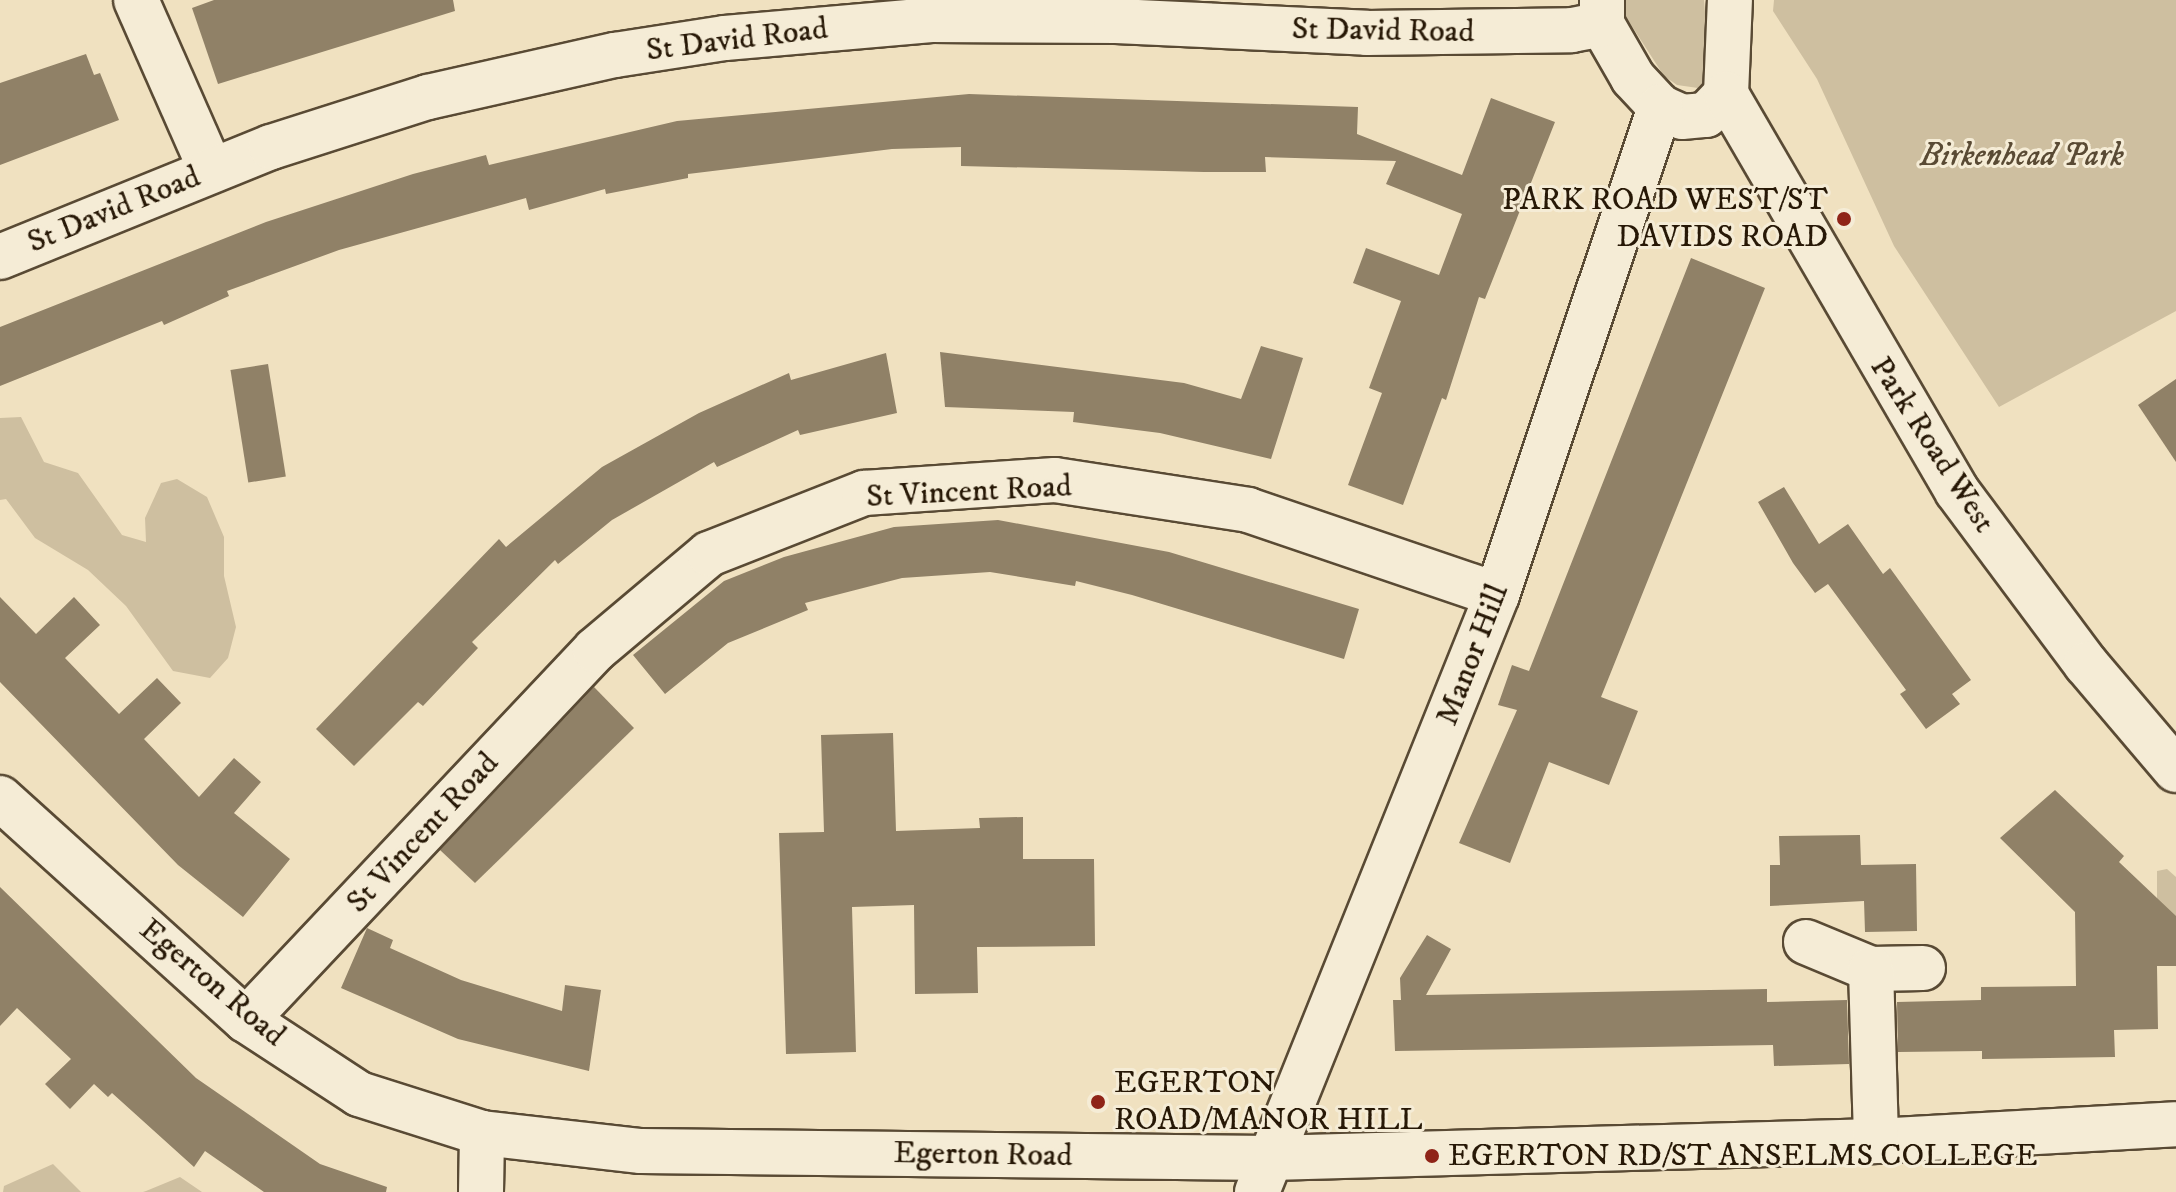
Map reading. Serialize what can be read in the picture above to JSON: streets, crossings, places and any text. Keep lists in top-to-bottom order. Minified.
{"streets":{"street":["St David Road","Park Road West","St Vincent Road","Manor Hill","Egerton Road"]},"crossings":[["St Vincent Road","Manor Hill"],["St Vincent Road","Egerton Road"],["Manor Hill","Egerton Road"]],"parks":["Birkenhead Park"],"places":["PARK ROAD WEST/ST DAVIDS ROAD","EGERTON ROAD/MANOR HILL","EGERTON RD/ST ANSELMS COLLEGE"]}
